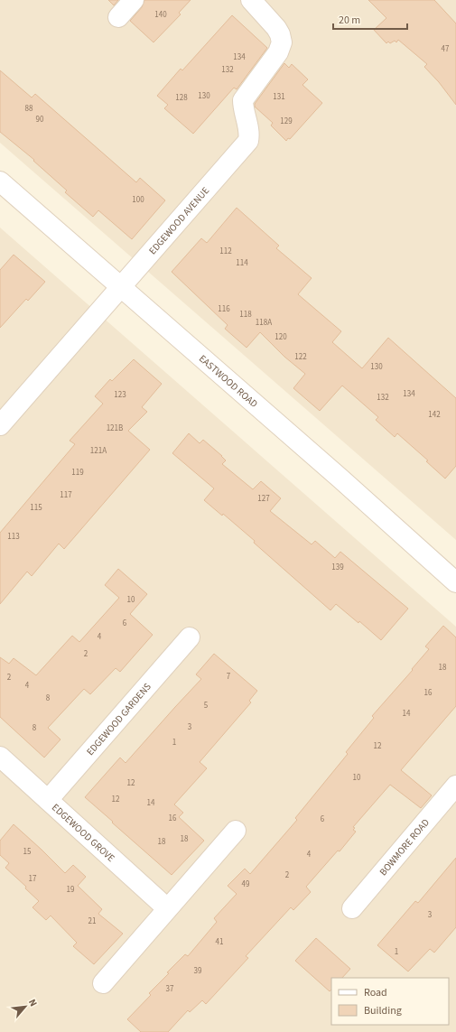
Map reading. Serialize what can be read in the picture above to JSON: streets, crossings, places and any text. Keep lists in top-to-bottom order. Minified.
{"streets":{"street":["EDGEWOOD AVENUE","EASTWOOD ROAD","EDGEWOOD GARDENS","EDGEWOOD GROVE","BOWMORE ROAD"]},"crossings":[["EDGEWOOD AVENUE","EASTWOOD ROAD"],["EDGEWOOD GARDENS","EDGEWOOD GROVE"]],"house_numbers":["140","47","134","132","130","131","128","88","90","129","100","112","114","116","118","118A","120","122","130","134","123","132","142","121B","121A","119","117","127","115","113","139","10","6","4","2","18","7","2","4","16","8","5","14","3","8","1","12","10","12","12","14","16","6","18","18","15","4","2","17","49","19","3","21","41","1","39","37"],"legend":["Road","Building"],"scale_bar":"20 m","north":"top right"}
